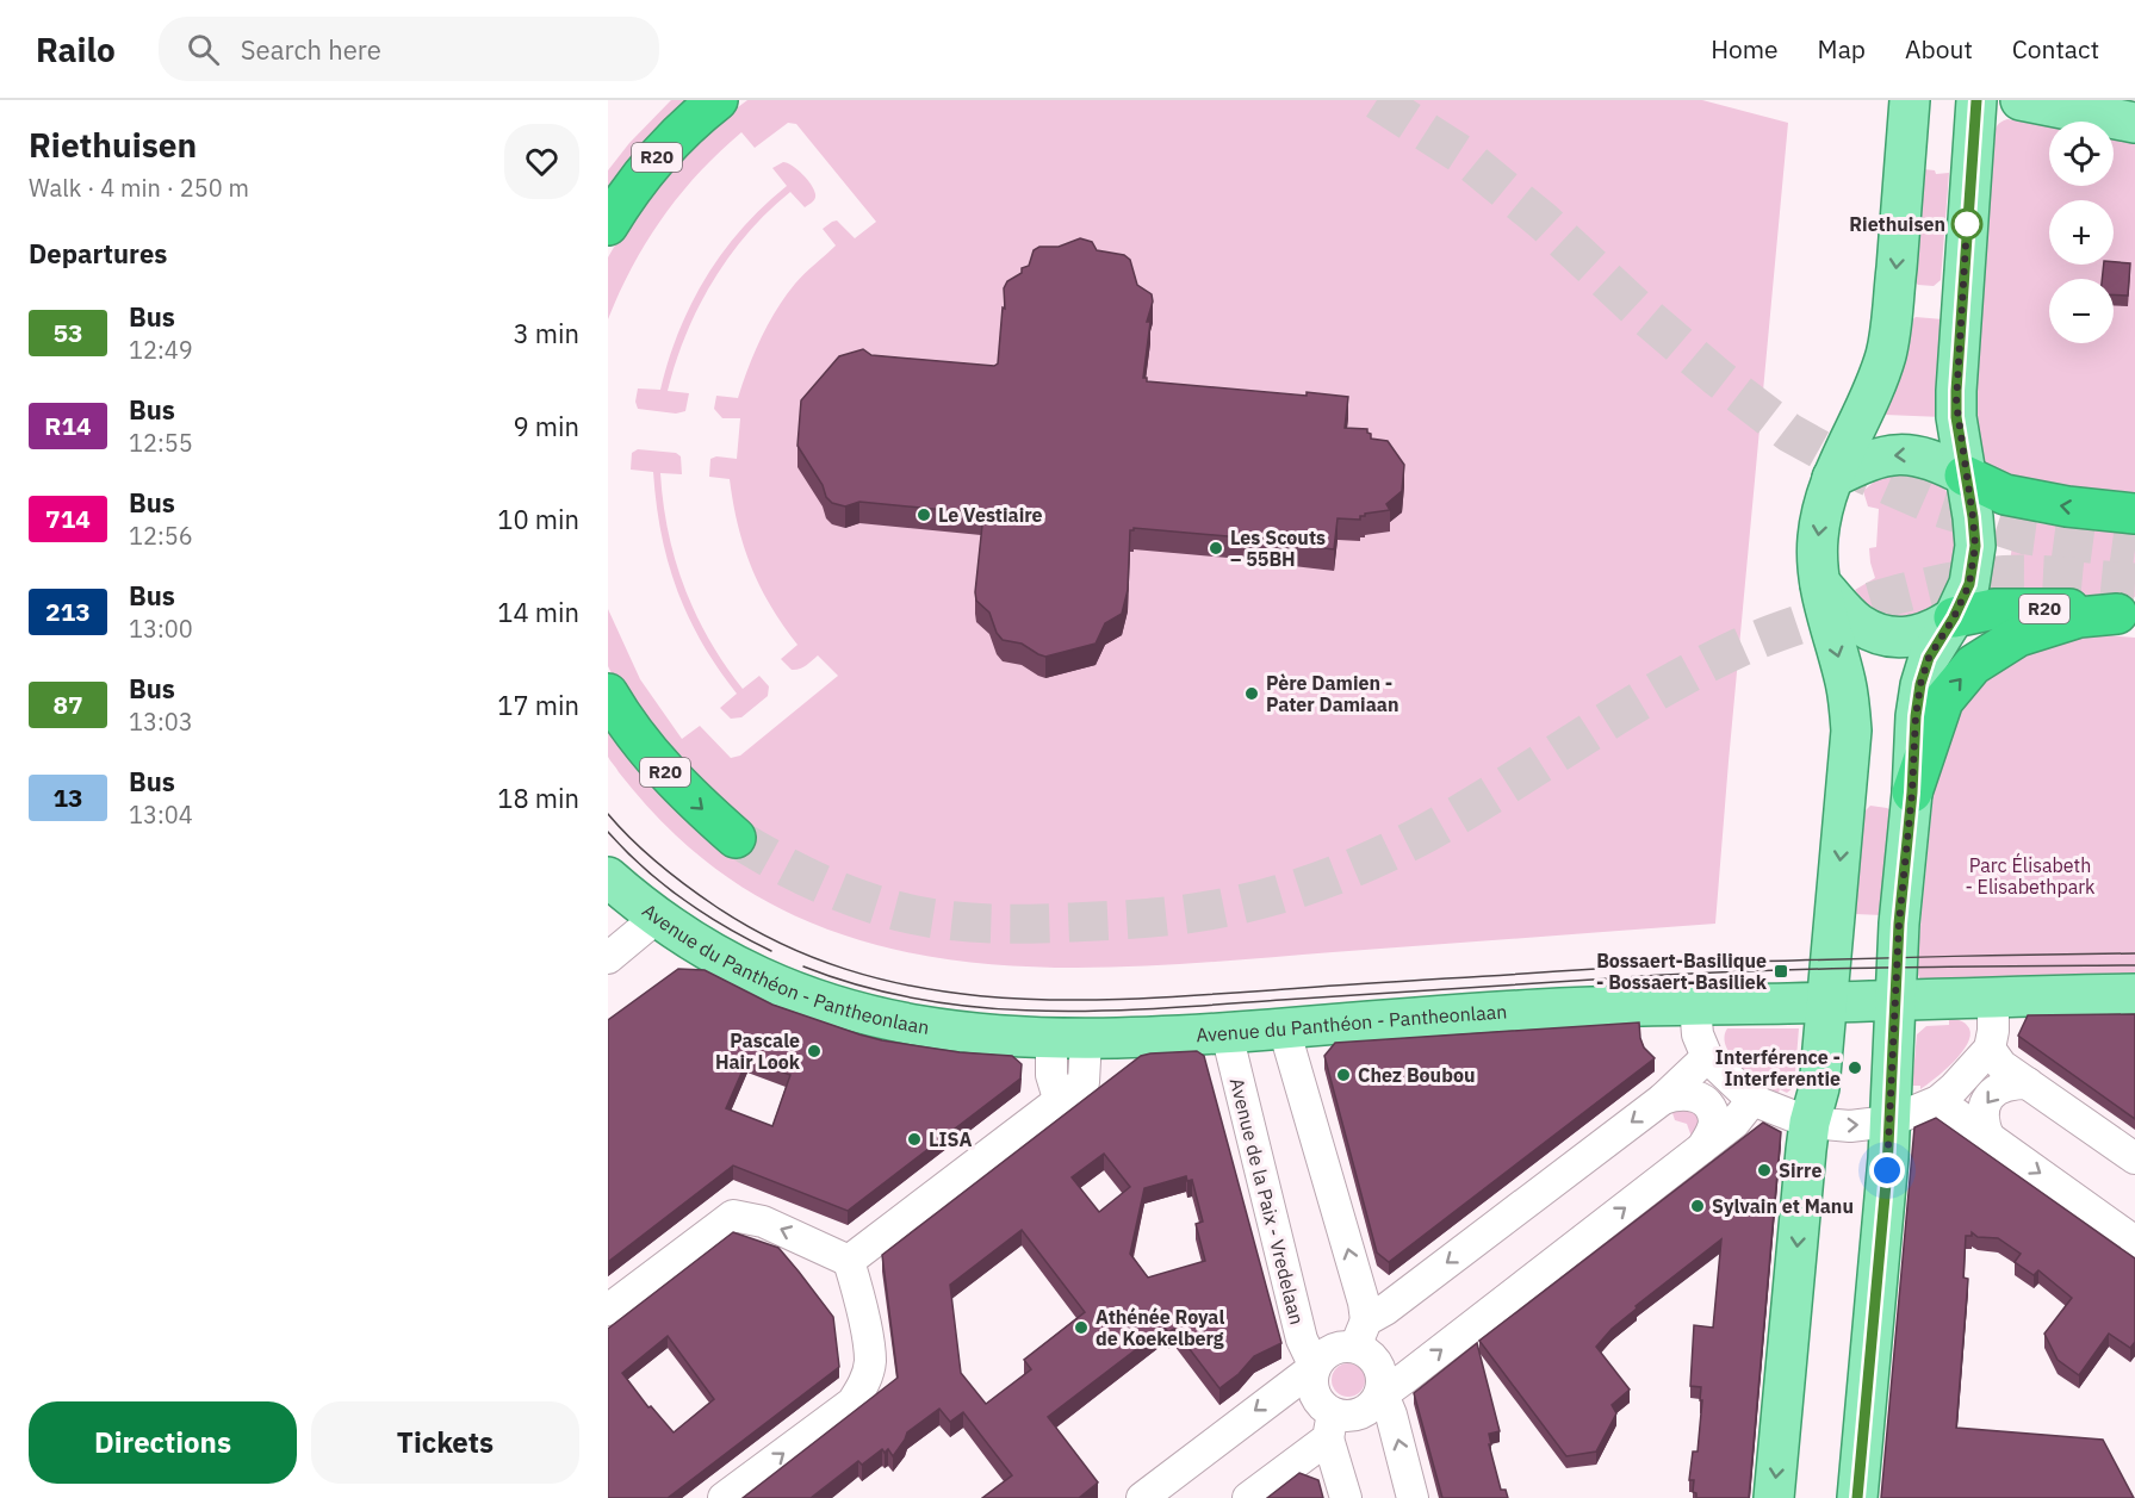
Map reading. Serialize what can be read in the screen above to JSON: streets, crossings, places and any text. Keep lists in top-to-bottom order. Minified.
{"streets":{"highway":["R20"],"main road":["Avenue du Panthéon - Pantheonlaan"],"street":["Avenue de la Paix - Vredelaan"]},"crossings":[["Avenue du Panthéon - Pantheonlaan","Avenue de la Paix - Vredelaan"]],"parks":["Parc Élisabeth - Elisabethpark"],"places":{"other":["Riethuisen","Le Vestiaire","Les Scouts – 55BH","Père Damien - Pater Damiaan","Pascale Hair Look","Interférence - Interferentie","Chez Boubou","LISA","Sirre","Sylvain et Manu","Athénée Royal de Koekelberg"],"transit":["Bossaert-Basilique - Bossaert-Basiliek"]},"lines":["bus line 53"],"page":{"header":"Railo","search":"Search here","nav":["Home","Map","About","Contact"],"heading":[["Riethuisen","Walk · 4 min · 250 m"],"Departures"],"map_buttons":["+","−"],"list":[{"mark":"53","name":"Bus","note":"12:49","value":"3 min"},{"mark":"R14","name":"Bus","note":"12:55","value":"9 min"},{"mark":"714","name":"Bus","note":"12:56","value":"10 min"},{"mark":"213","name":"Bus","note":"13:00","value":"14 min"},{"mark":"87","name":"Bus","note":"13:03","value":"17 min"},{"mark":"13","name":"Bus","note":"13:04","value":"18 min"}],"buttons":["Directions","Tickets"]}}
